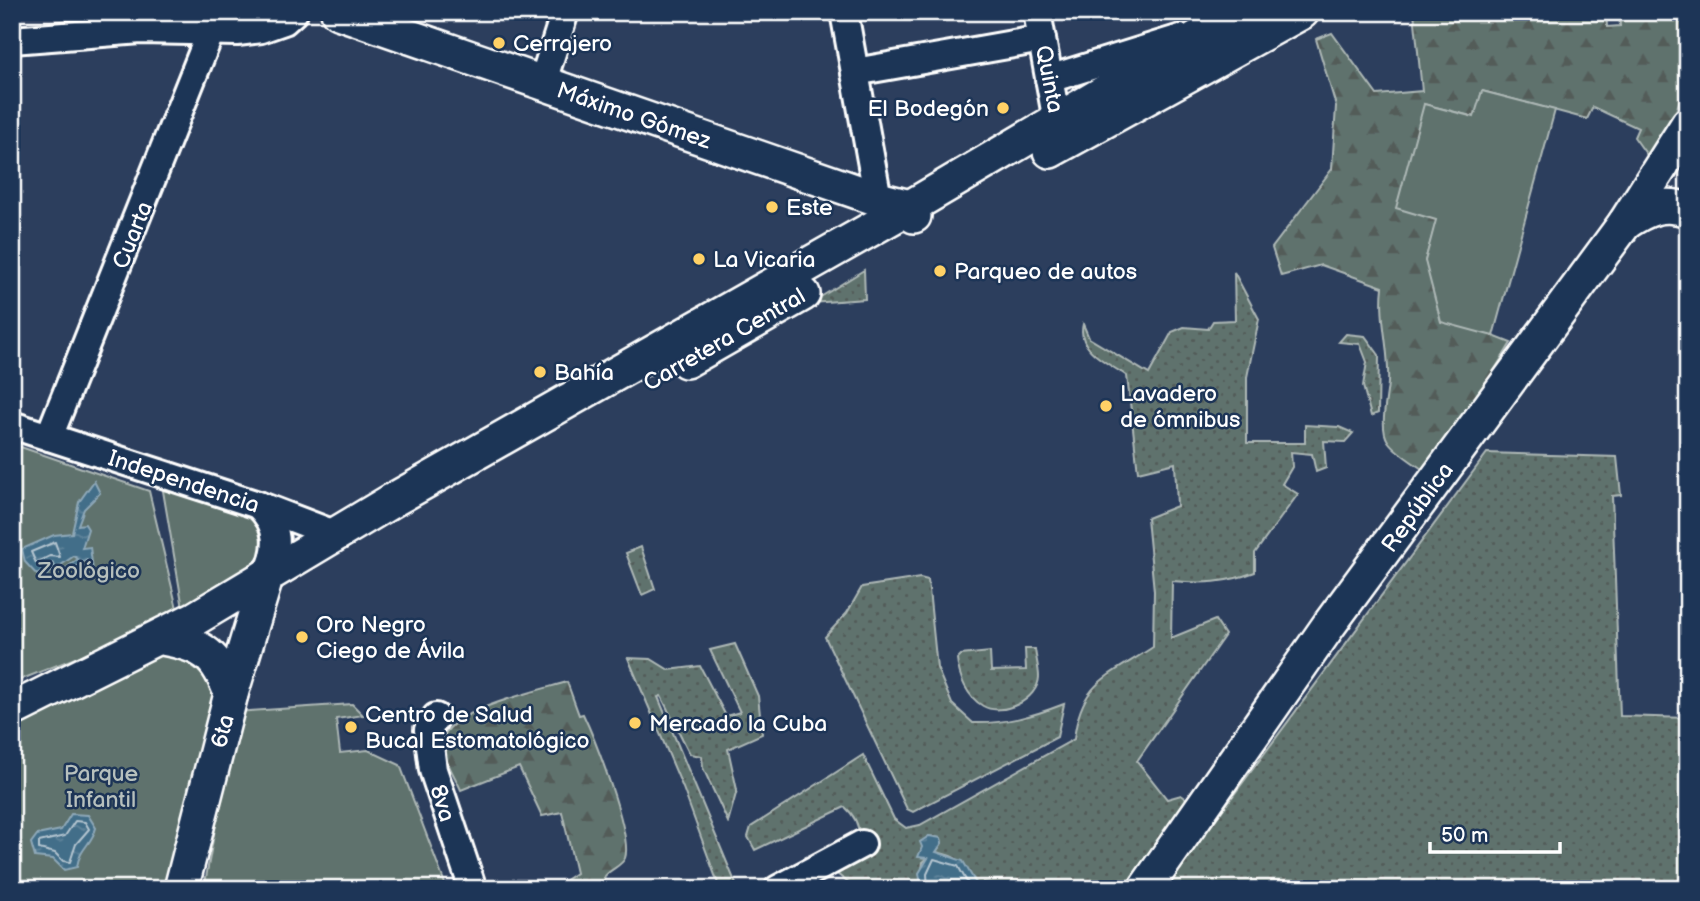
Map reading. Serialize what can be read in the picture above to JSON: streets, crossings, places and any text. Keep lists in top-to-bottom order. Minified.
{"streets":{"main road":["Máximo Gómez","Carretera Central","República","6ta"],"street":["Quinta","Cuarta","Independencia","8va"]},"crossings":[["Quinta","Carretera Central"],["Máximo Gómez","Carretera Central"],["Cuarta","Independencia"],["Carretera Central","Independencia"],["Carretera Central","6ta"]],"parks":["Zoológico","Parque Infantil"],"places":["Cerrajero","El Bodegón","Este","La Vicaria","Parqueo de autos","Bahía","Lavadero de ómnibus","Oro Negro Ciego de Ávila","Mercado la Cuba","Centro de Salud Bucal Estomatológico"],"scale_bar":"50 m"}
